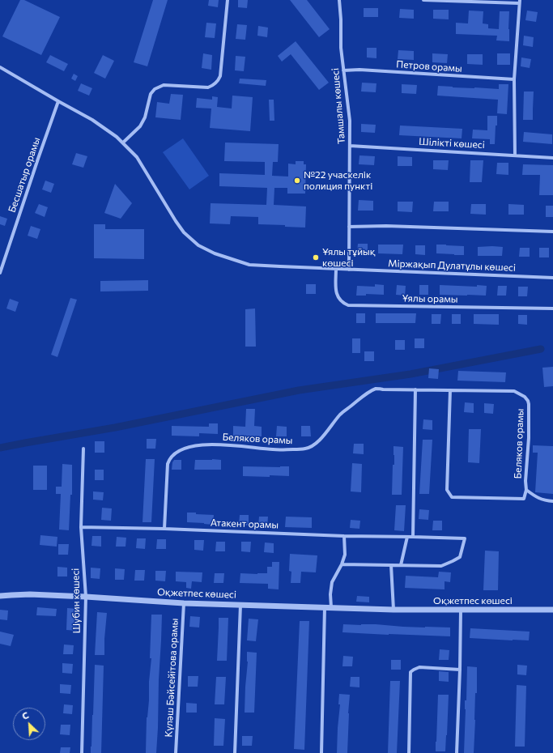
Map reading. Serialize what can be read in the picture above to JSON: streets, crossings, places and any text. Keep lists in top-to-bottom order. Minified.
{"streets":{"street":["Петров орамы","Тамшалы көшесі","Шілікті көшесі","Бесшатыр орамы","Міржақып Дулатұлы көшесі","Ұялы орамы","Беляков орамы","Атакент орамы","Оқжетпес көшесі","Шубин көшесі","Күләш Бәйсейітова орамы"]},"crossings":[["Петров орамы","Тамшалы көшесі"],["Тамшалы көшесі","Шілікті көшесі"],["Тамшалы көшесі","Міржақып Дулатұлы көшесі"],["Бесшатыр орамы","Міржақып Дулатұлы көшесі"],["Міржақып Дулатұлы көшесі","Ұялы орамы"],["Беляков орамы","Атакент орамы"],["Атакент орамы","Шубин көшесі"],["Оқжетпес көшесі","Шубин көшесі"],["Оқжетпес көшесі","Күләш Бәйсейітова орамы"]],"places":["№22 учаскелік полиция пункті","Ұялы тұйық көшесі"],"north":"top left"}
